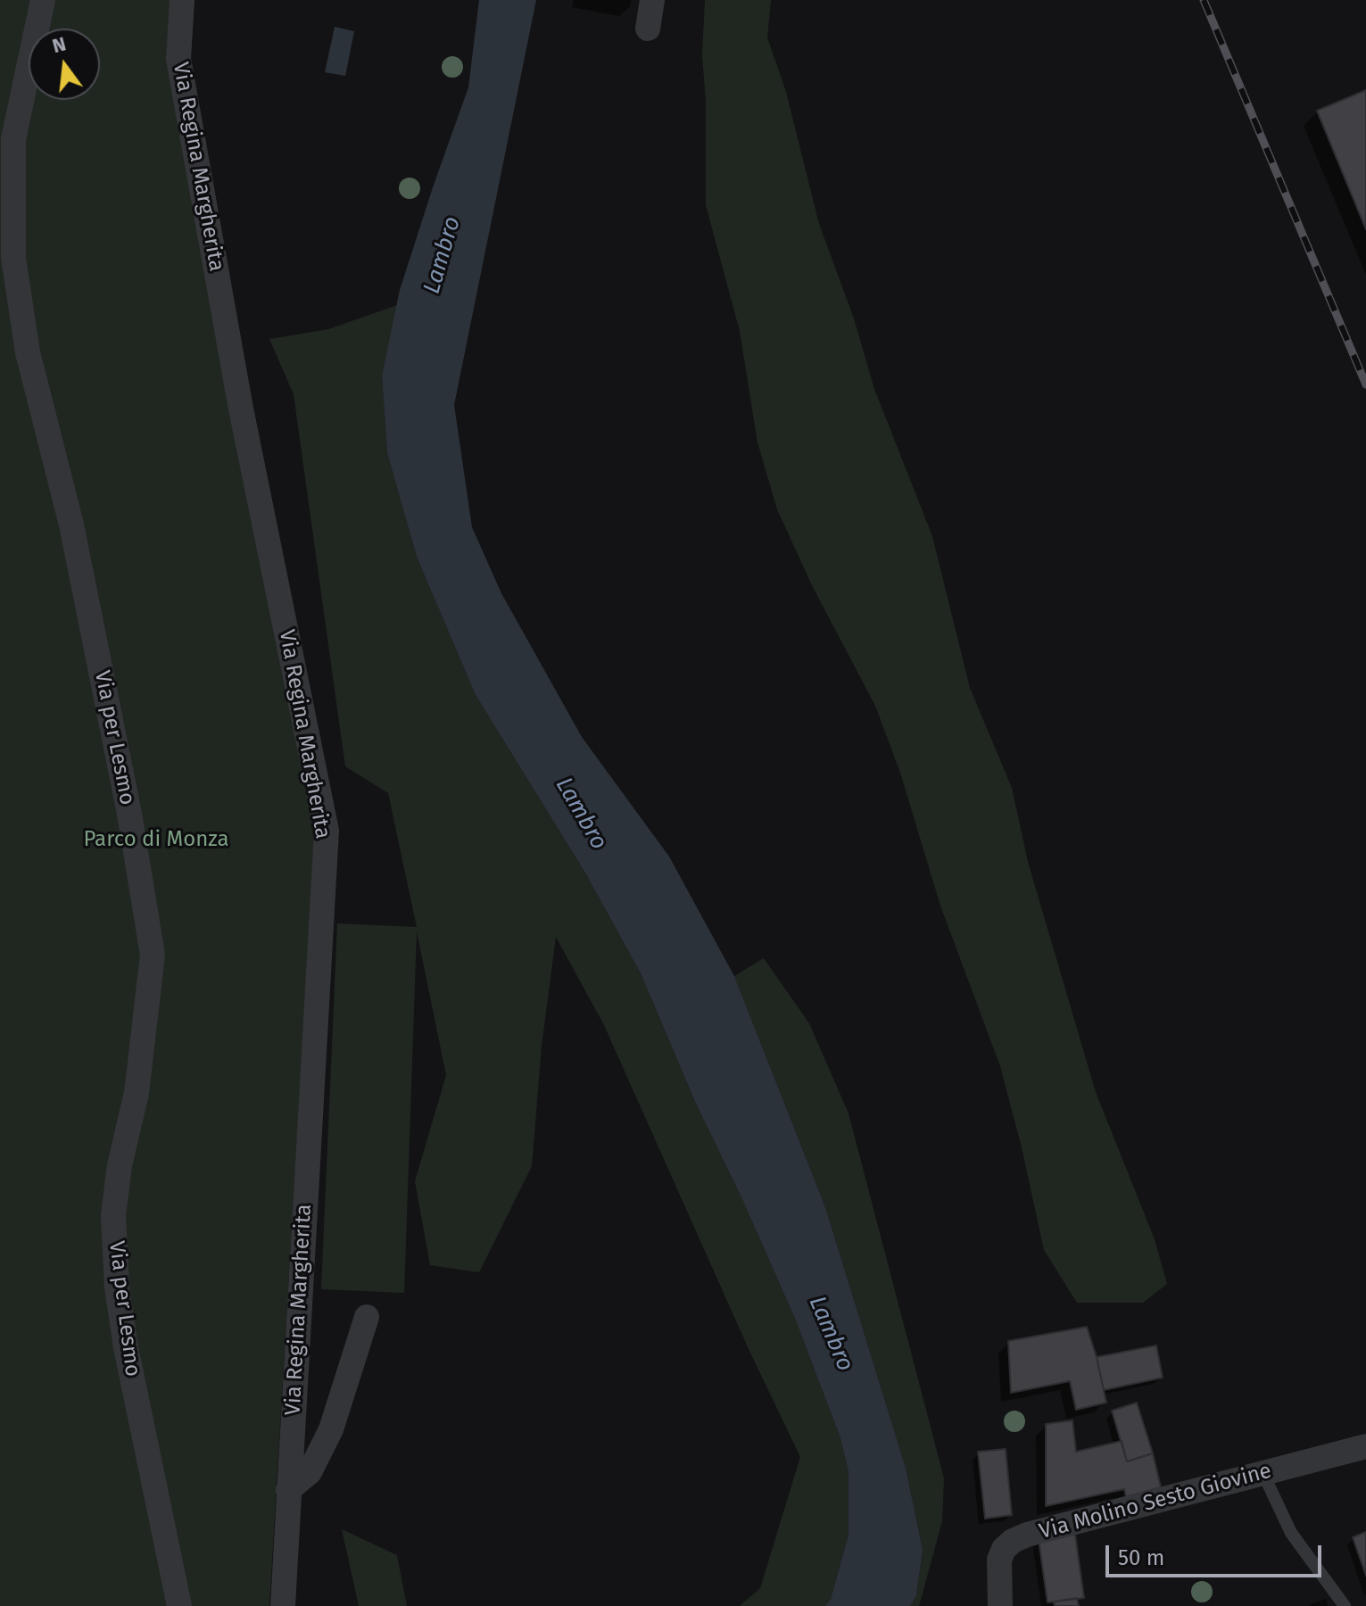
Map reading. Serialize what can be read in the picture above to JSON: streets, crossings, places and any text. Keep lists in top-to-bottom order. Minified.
{"streets":{"street":["Via Regina Margherita","Via per Lesmo","Via Molino Sesto Giovine"]},"water":["Lambro"],"parks":["Parco di Monza"],"scale_bar":"50 m","north":"top"}
